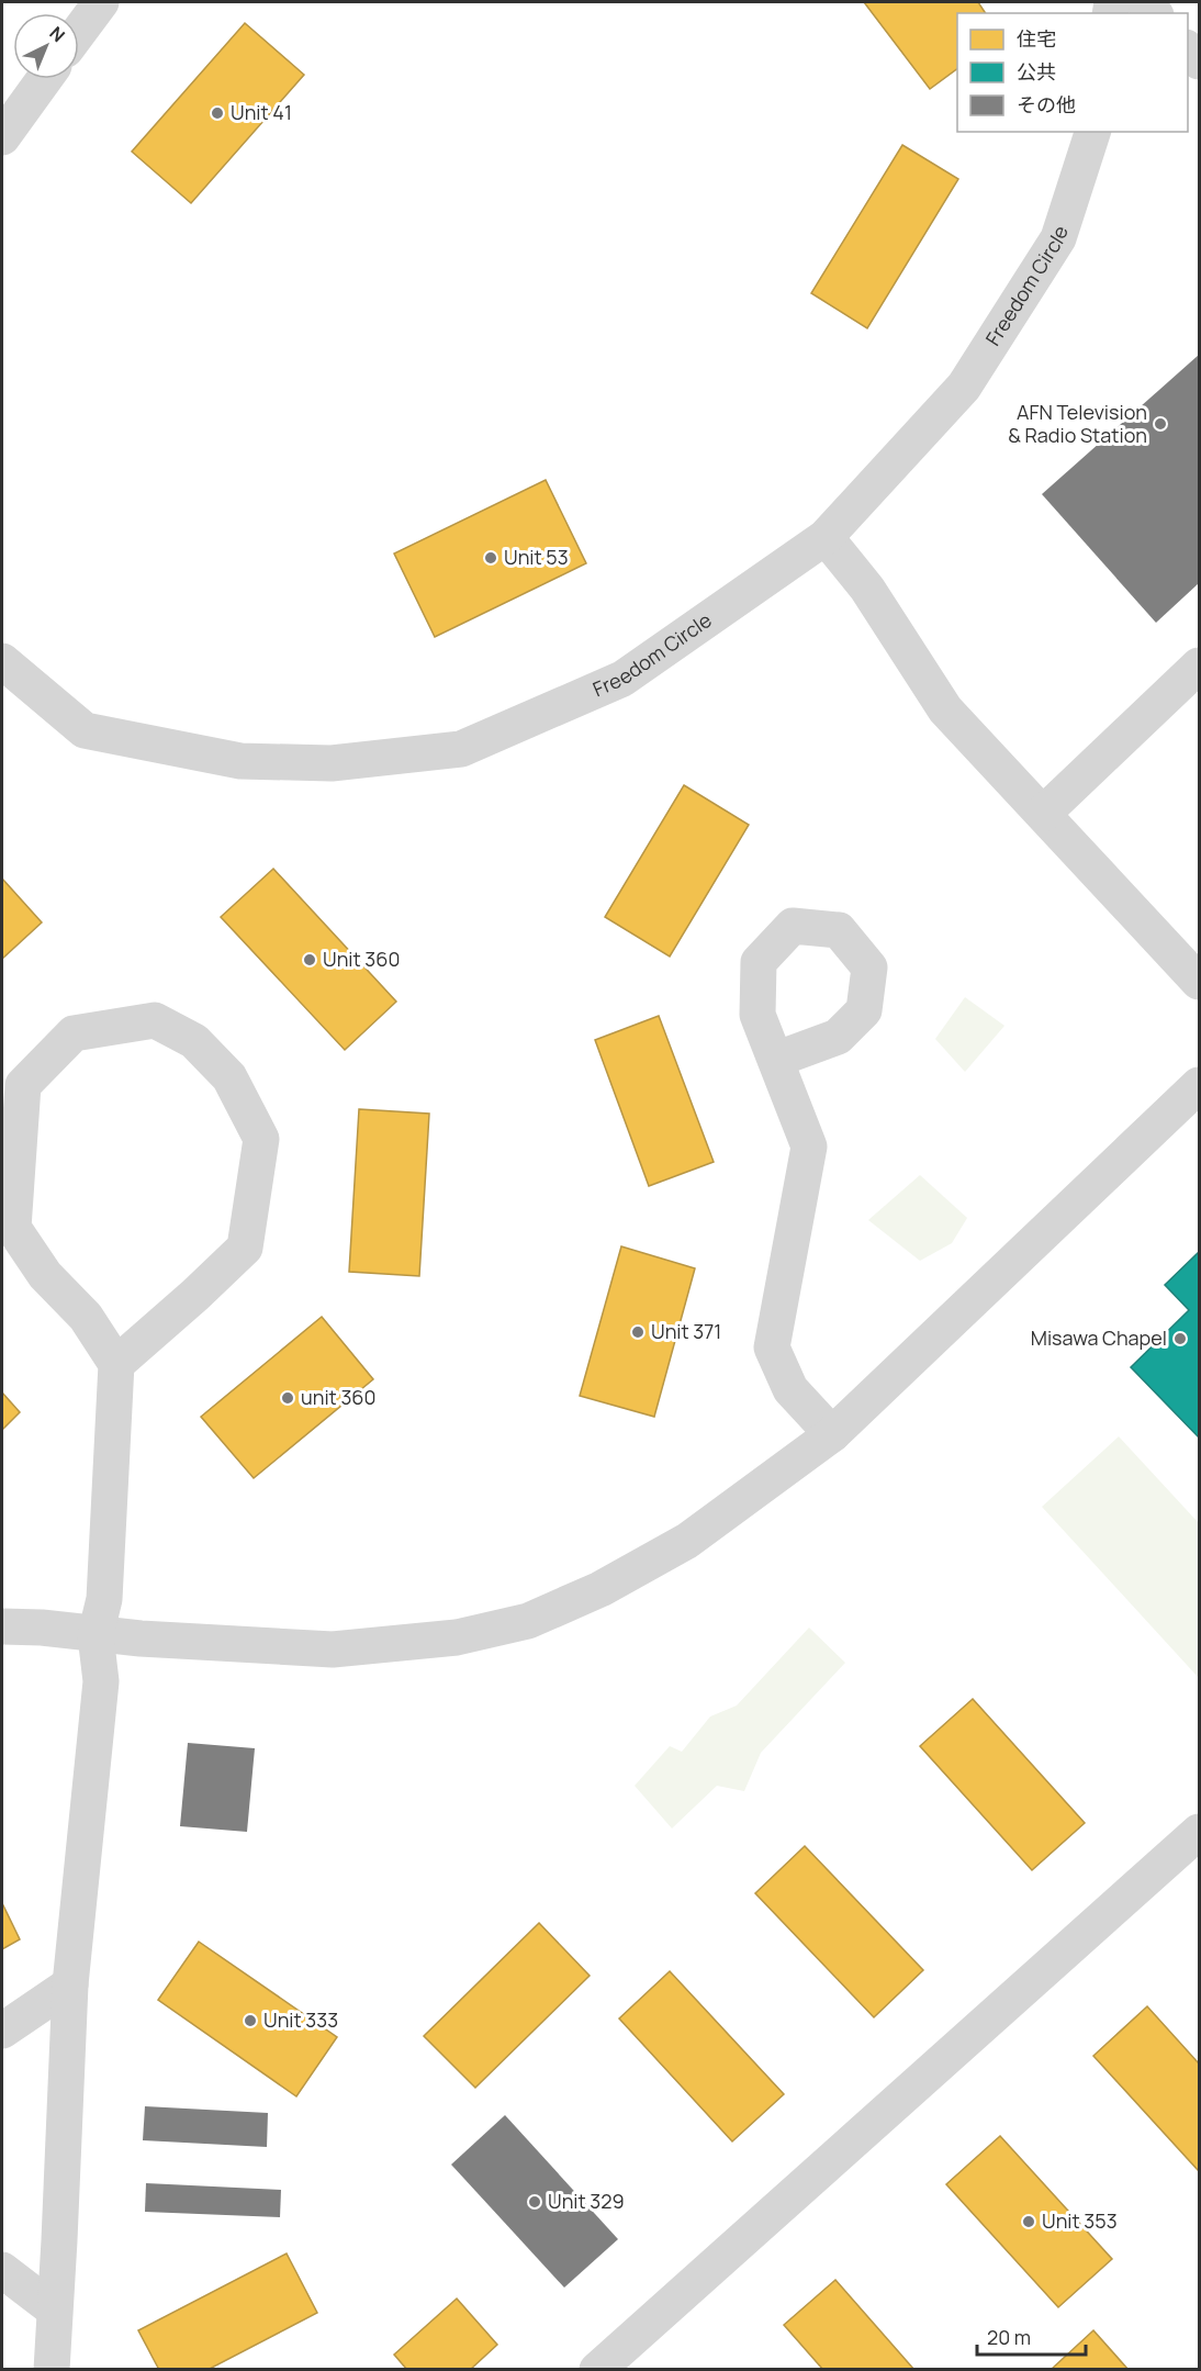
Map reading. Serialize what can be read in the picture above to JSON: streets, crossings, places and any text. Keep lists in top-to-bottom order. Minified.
{"streets":{"street":["Freedom Circle"]},"places":["Unit 41","AFN Television & Radio Station","Unit 53","Unit 360","Unit 371","Misawa Chapel","unit 360","Unit 333","Unit 329","Unit 353"],"legend":["住宅","公共","その他"],"scale_bar":"20 m","north":"top right"}
